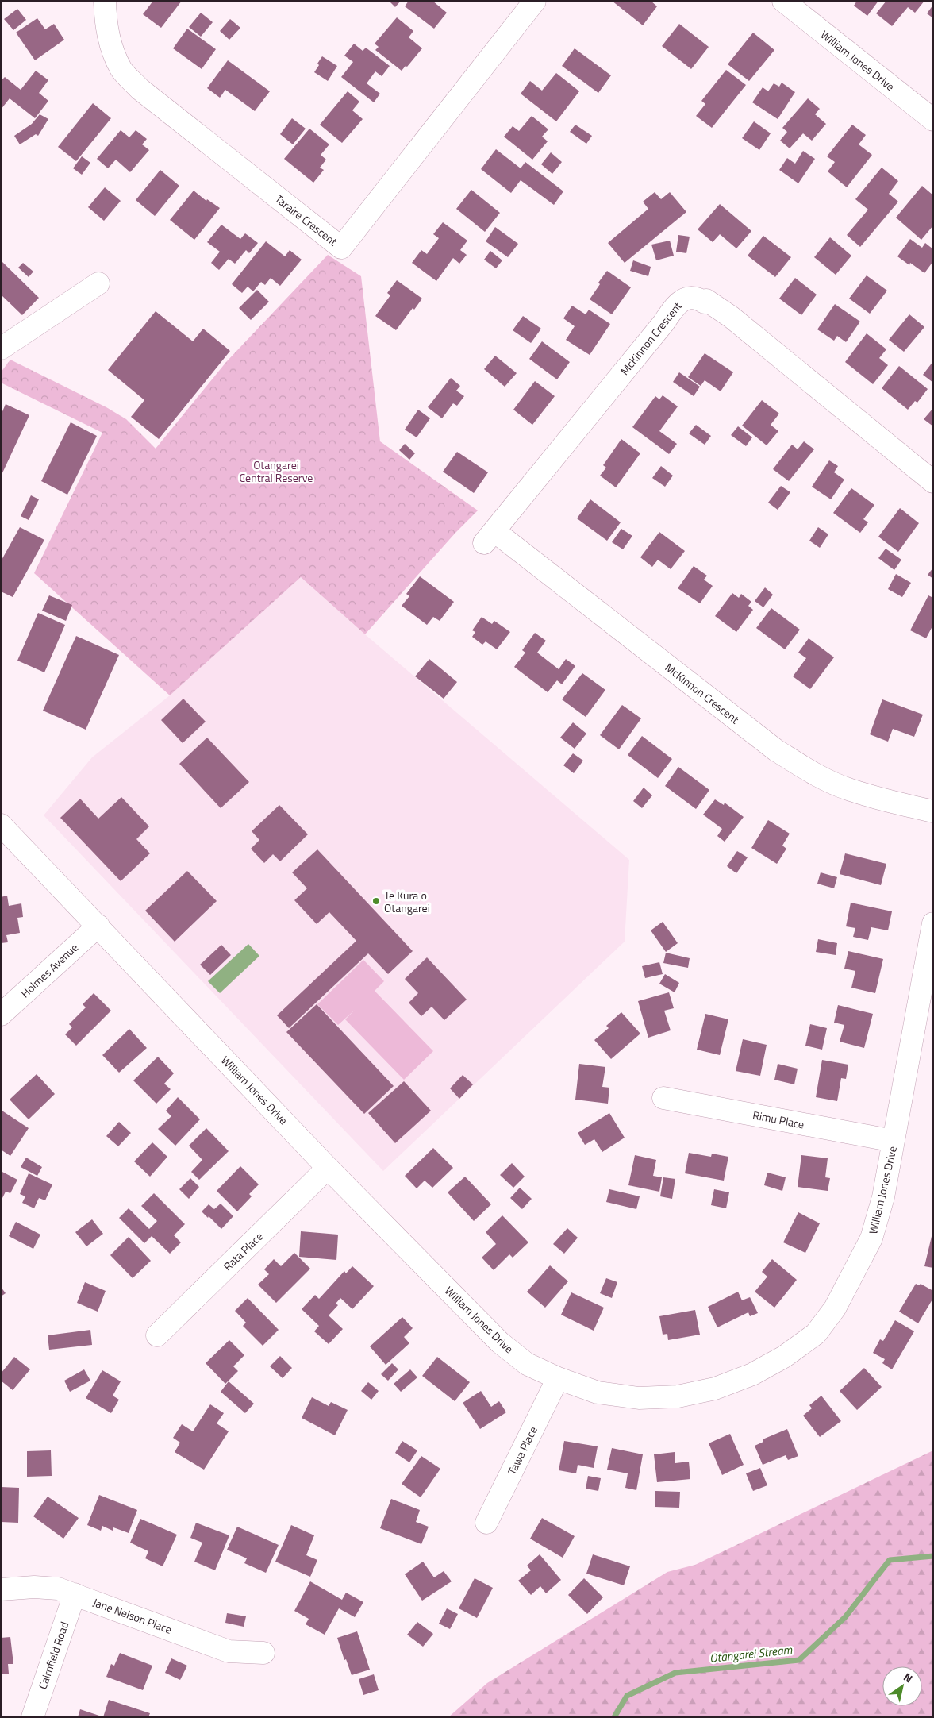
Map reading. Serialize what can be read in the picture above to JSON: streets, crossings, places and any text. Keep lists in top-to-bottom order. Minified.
{"streets":{"street":["William Jones Drive","Taraire Crescent","McKinnon Crescent","Holmes Avenue","Rimu Place","Rata Place","Tawa Place","Jane Nelson Place","Cairnfield Road"]},"crossings":[["William Jones Drive","Holmes Avenue"],["William Jones Drive","Rimu Place"],["William Jones Drive","Rata Place"],["William Jones Drive","Tawa Place"],["Jane Nelson Place","Cairnfield Road"]],"water":["Otangarei Stream"],"parks":["Otangarei Central Reserve"],"places":["Te Kura o Otangarei"],"north":"top right"}
